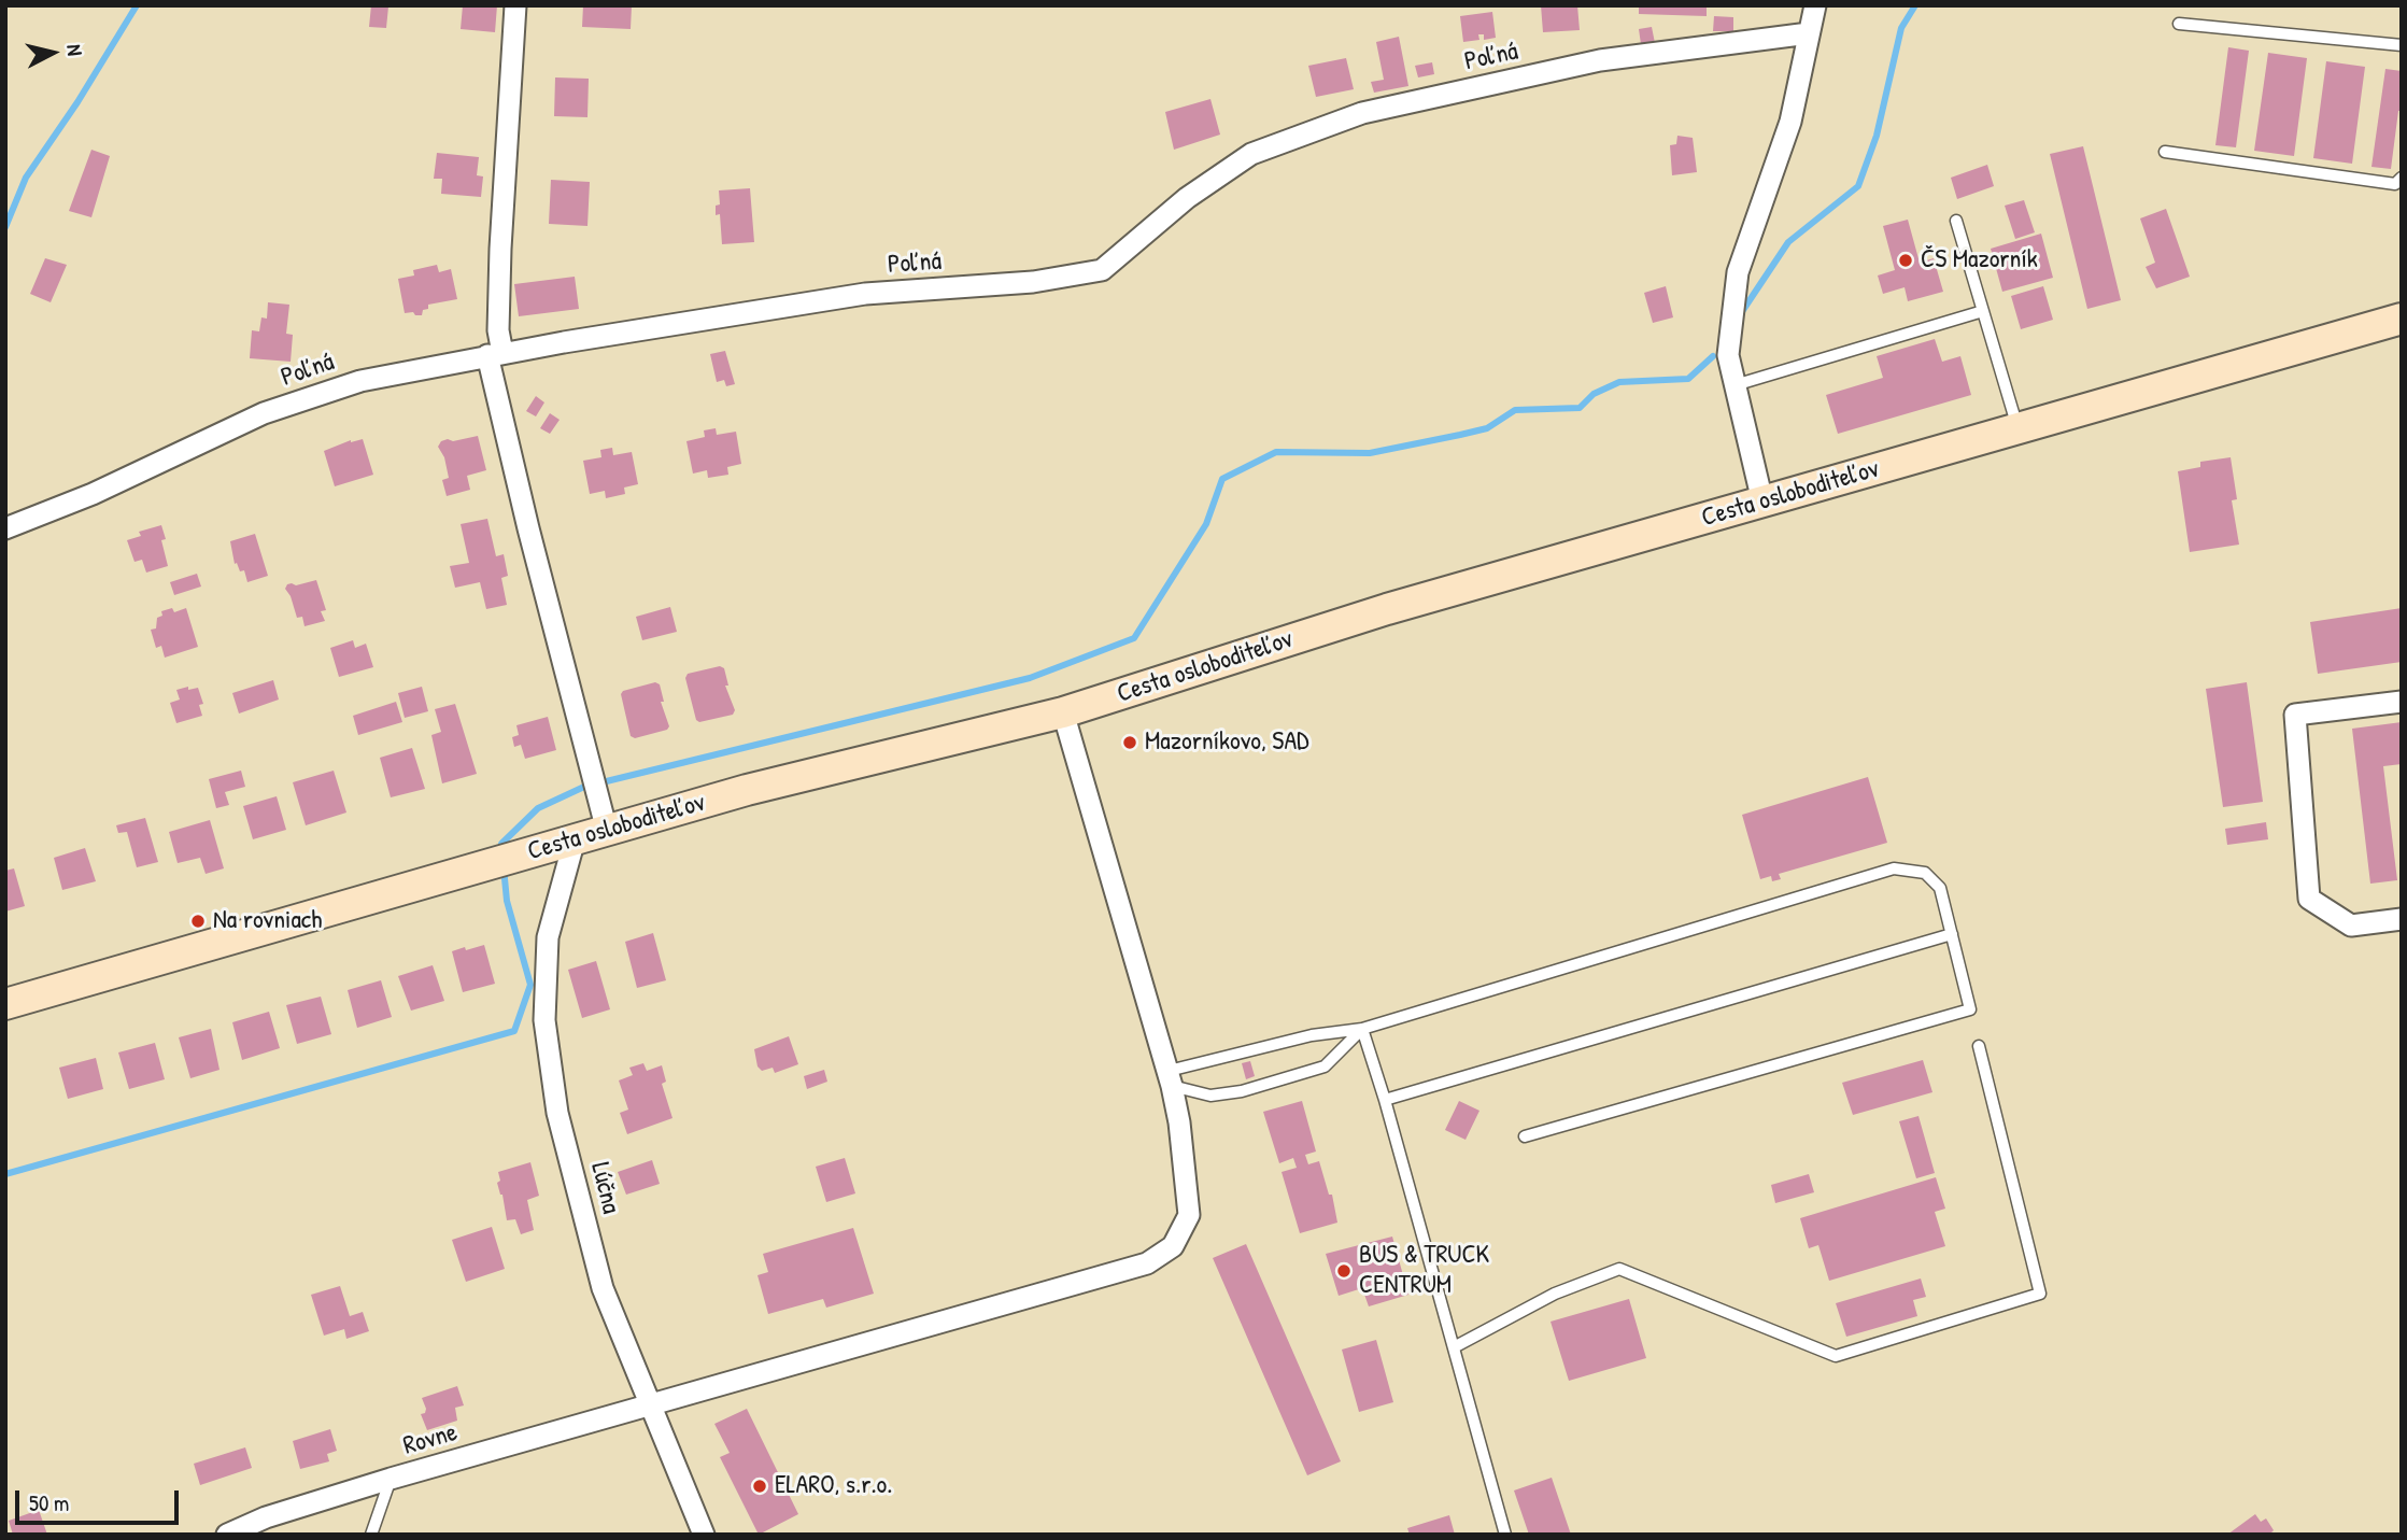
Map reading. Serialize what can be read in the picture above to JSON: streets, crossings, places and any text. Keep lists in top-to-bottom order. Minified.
{"streets":{"main road":["Cesta osloboditeľov"],"street":["Poľná","Lúčna","Rovne"]},"crossings":[["Cesta osloboditeľov","Lúčna"],["Cesta osloboditeľov","Rovne"],["Lúčna","Rovne"]],"places":["ČS Mazorník","Mazorníkovo, SAD","Na rovniach","BUS & TRUCK CENTRUM","ELARO, s.r.o."],"scale_bar":"50 m","north":"right"}
